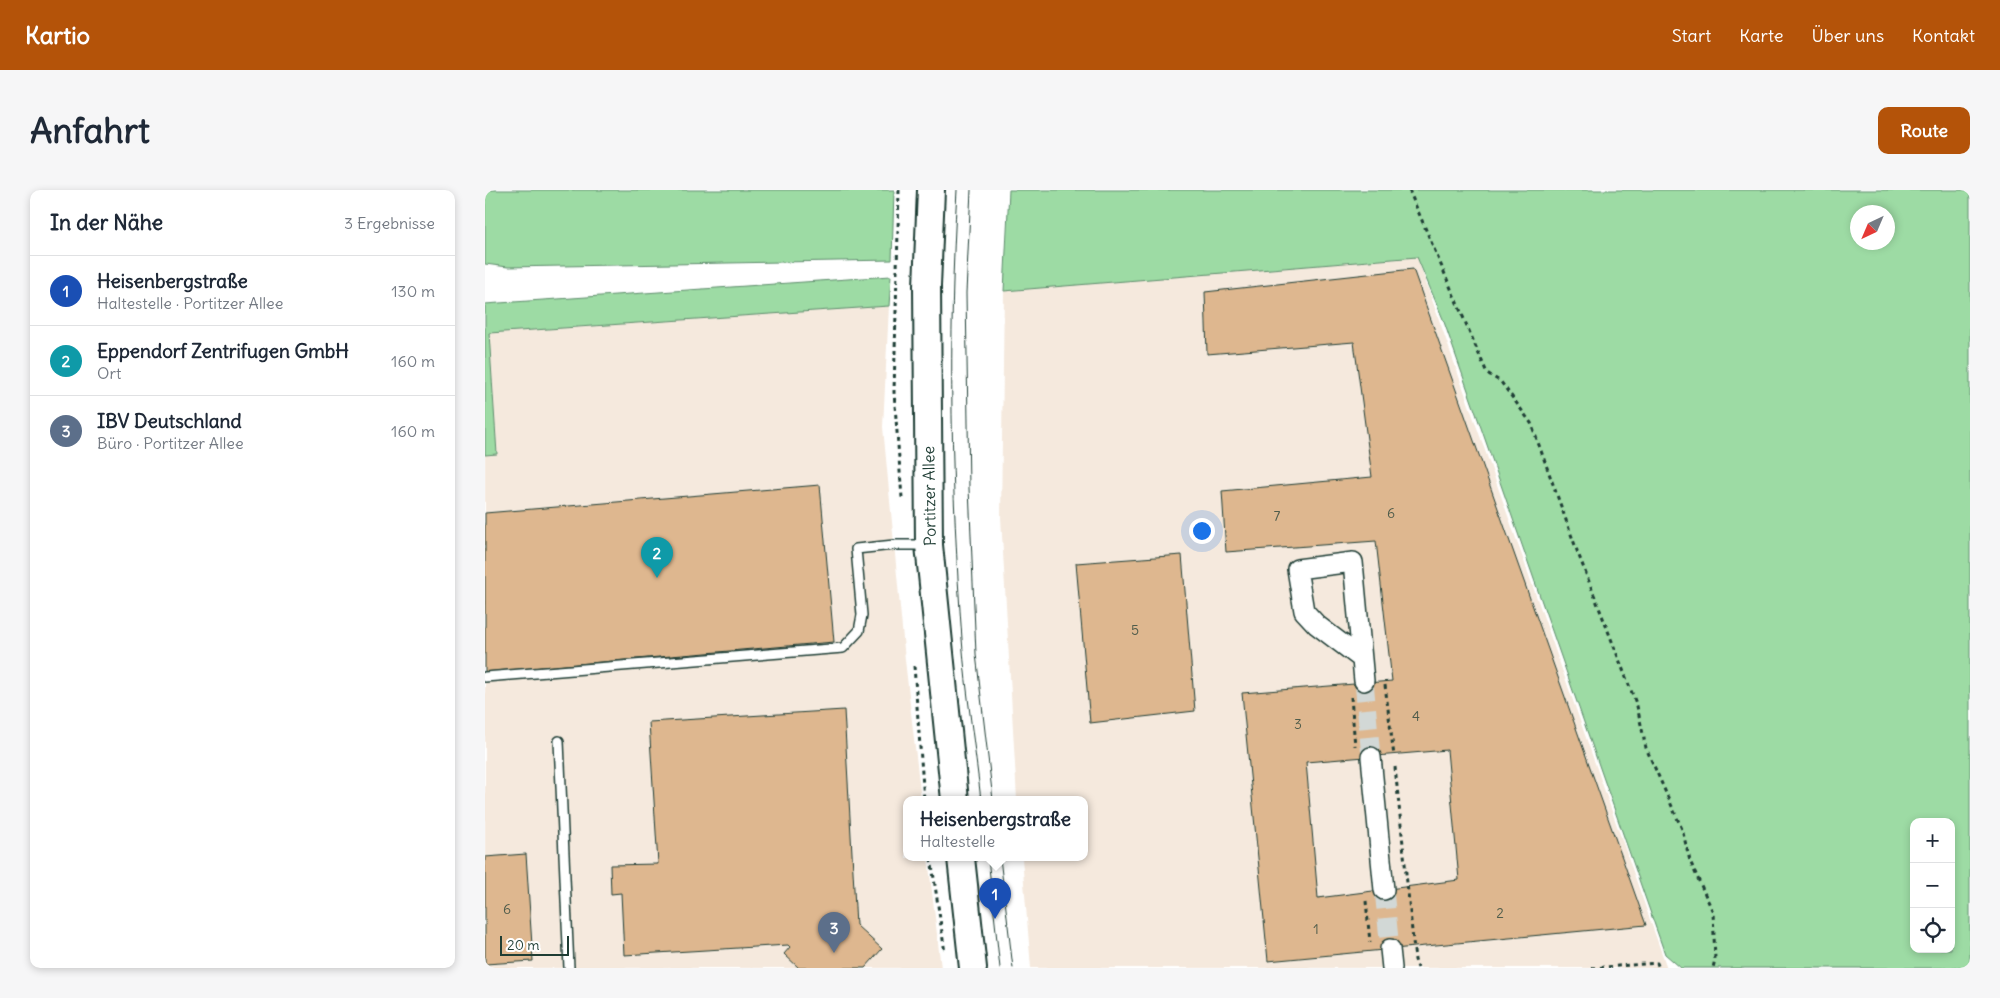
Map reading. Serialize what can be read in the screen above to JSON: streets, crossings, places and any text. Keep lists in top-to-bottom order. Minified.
{"streets":{"main road":["Portitzer Allee"]},"house_numbers":["6","7","5","4","3","6","2","1"],"scale_bar":"20 m","north":"bottom left","page":{"header":"Kartio","nav":["Start","Karte","Über uns","Kontakt"],"buttons":"Route","title":"Anfahrt","heading":["In der Nähe","3 Ergebnisse"],"list":[{"mark":"1","name":"Heisenbergstraße","note":"Haltestelle · Portitzer Allee","value":"130 m"},{"mark":"2","name":"Eppendorf Zentrifugen GmbH","note":"Ort","value":"160 m"},{"mark":"3","name":"IBV Deutschland","note":"Büro · Portitzer Allee","value":"160 m"}],"pins":["2","1","3"],"popup":["Heisenbergstraße","Haltestelle"],"map_buttons":["+","−"],"scale":"20 m"}}
